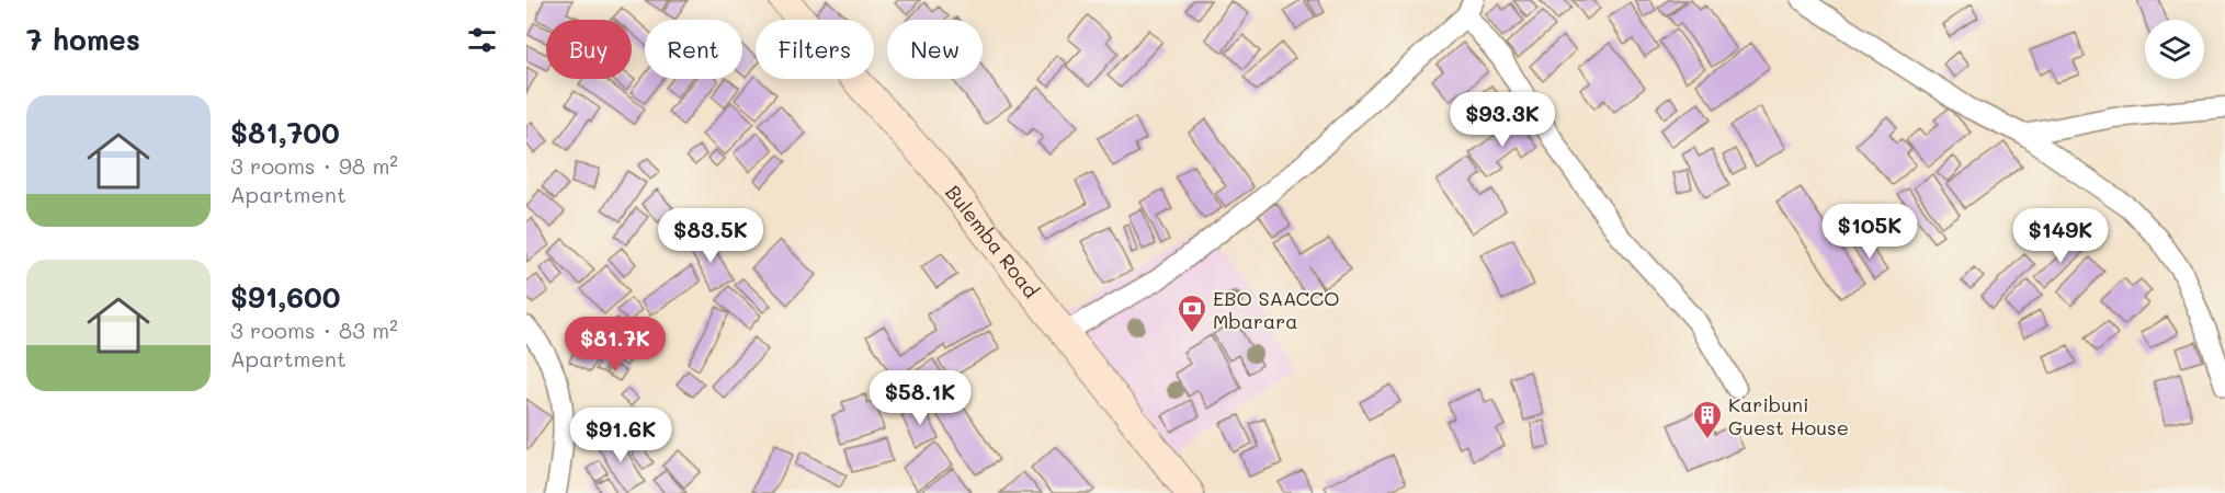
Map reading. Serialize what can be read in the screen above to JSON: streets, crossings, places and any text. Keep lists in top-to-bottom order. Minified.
{"streets":{"main road":["Bulemba Road"]},"places":{"bank":["EBO SAACCO Mbarara"],"building":["Karibuni Guest House"]},"page":{"heading":"7 homes","chip":["Buy","Rent","Filters","New"],"list":[{"name":"$81,700","note":"3 rooms · 98 m² · Apartment"},{"name":"$91,600","note":"3 rooms · 83 m² · Apartment"}],"price":["$93.3K","$105K","$83.5K","$149K","$81.7K","$58.1K","$91.6K"]}}
